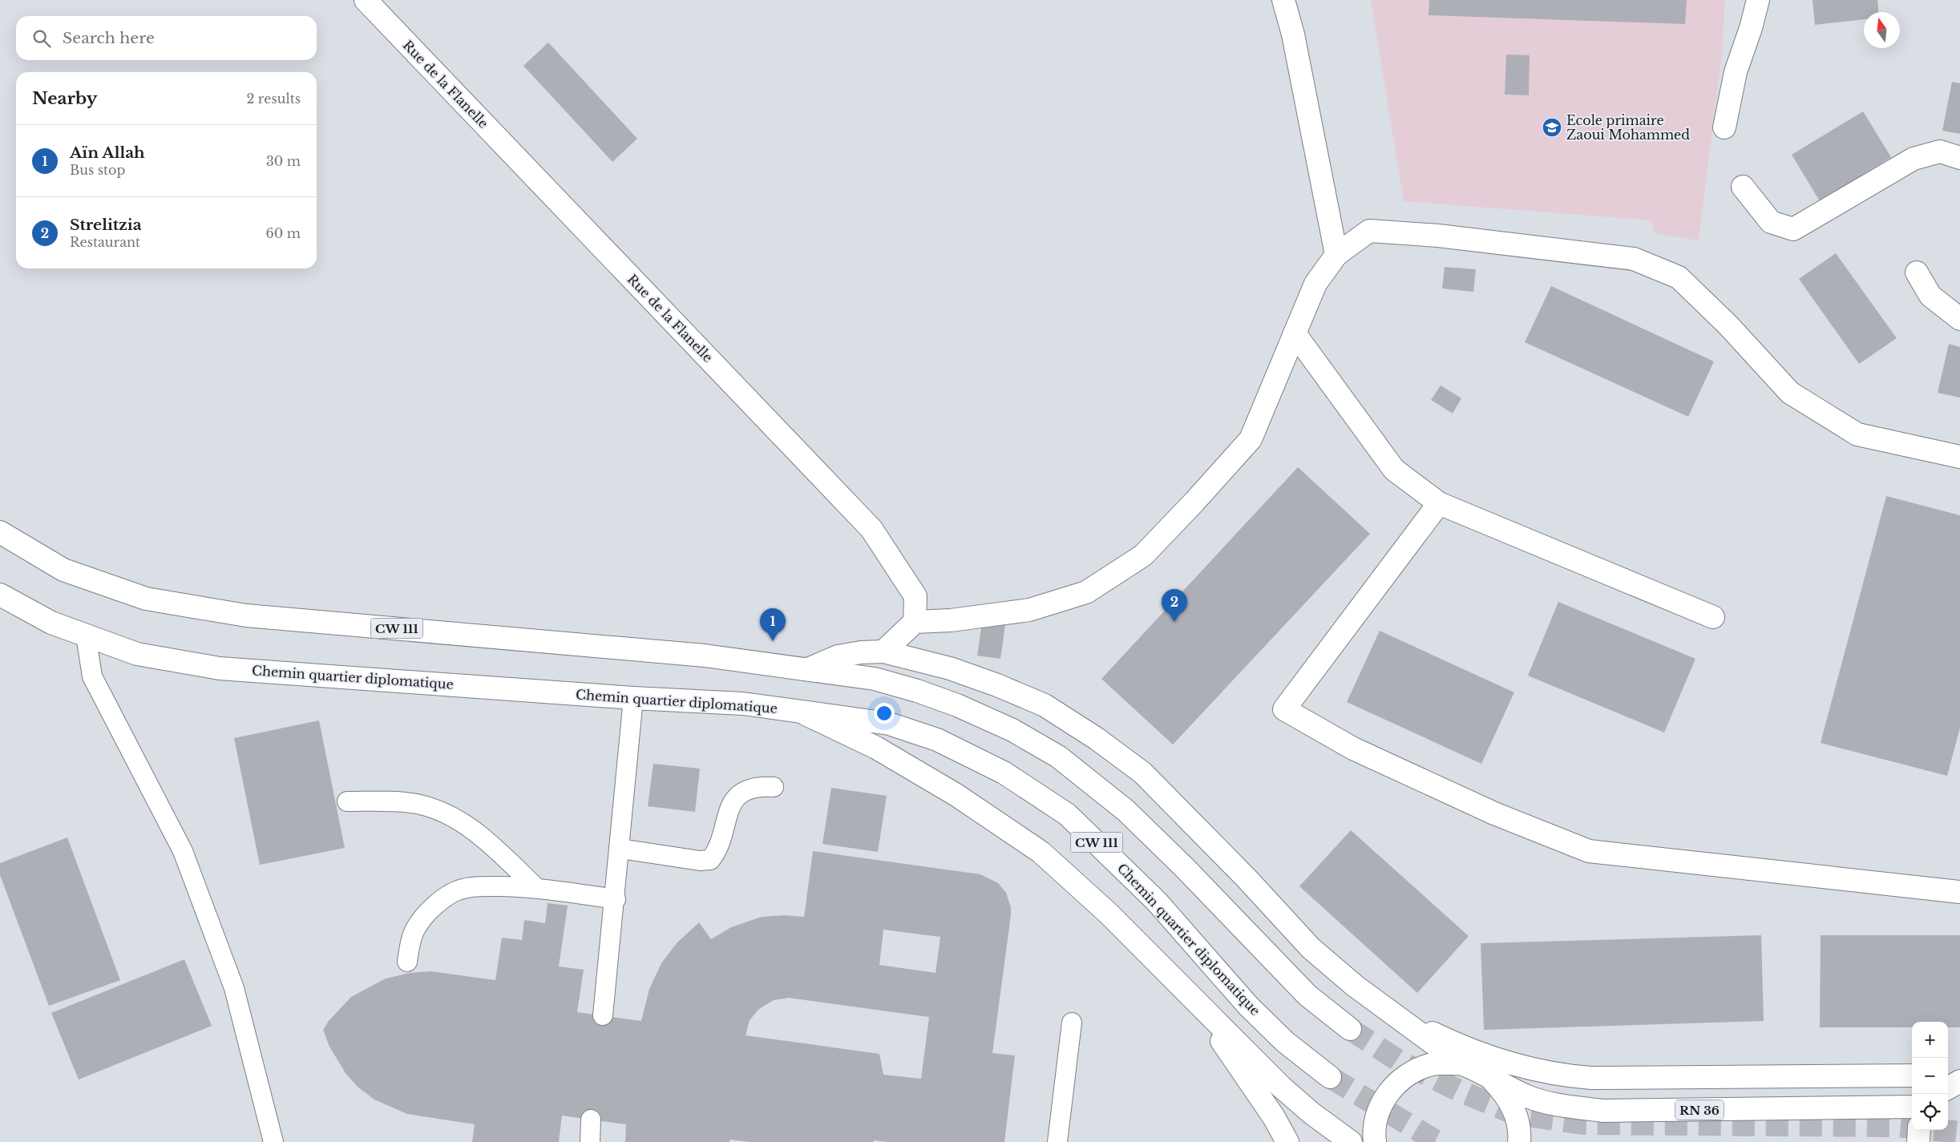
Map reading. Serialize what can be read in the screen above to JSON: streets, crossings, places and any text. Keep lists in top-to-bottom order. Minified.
{"streets":{"main road":["Rue de la Flanelle","CW 111","Chemin quartier diplomatique","RN 36"]},"places":{"school or university":["Ecole primaire Zaoui Mohammed"]},"north":"top","page":{"search":"Search here","heading":["Nearby","2 results"],"list":[{"mark":"1","name":"Aïn Allah","note":"Bus stop","value":"30 m"},{"mark":"2","name":"Strelitzia","note":"Restaurant","value":"60 m"}],"pins":["2","1"],"map_buttons":["+","−"]}}
